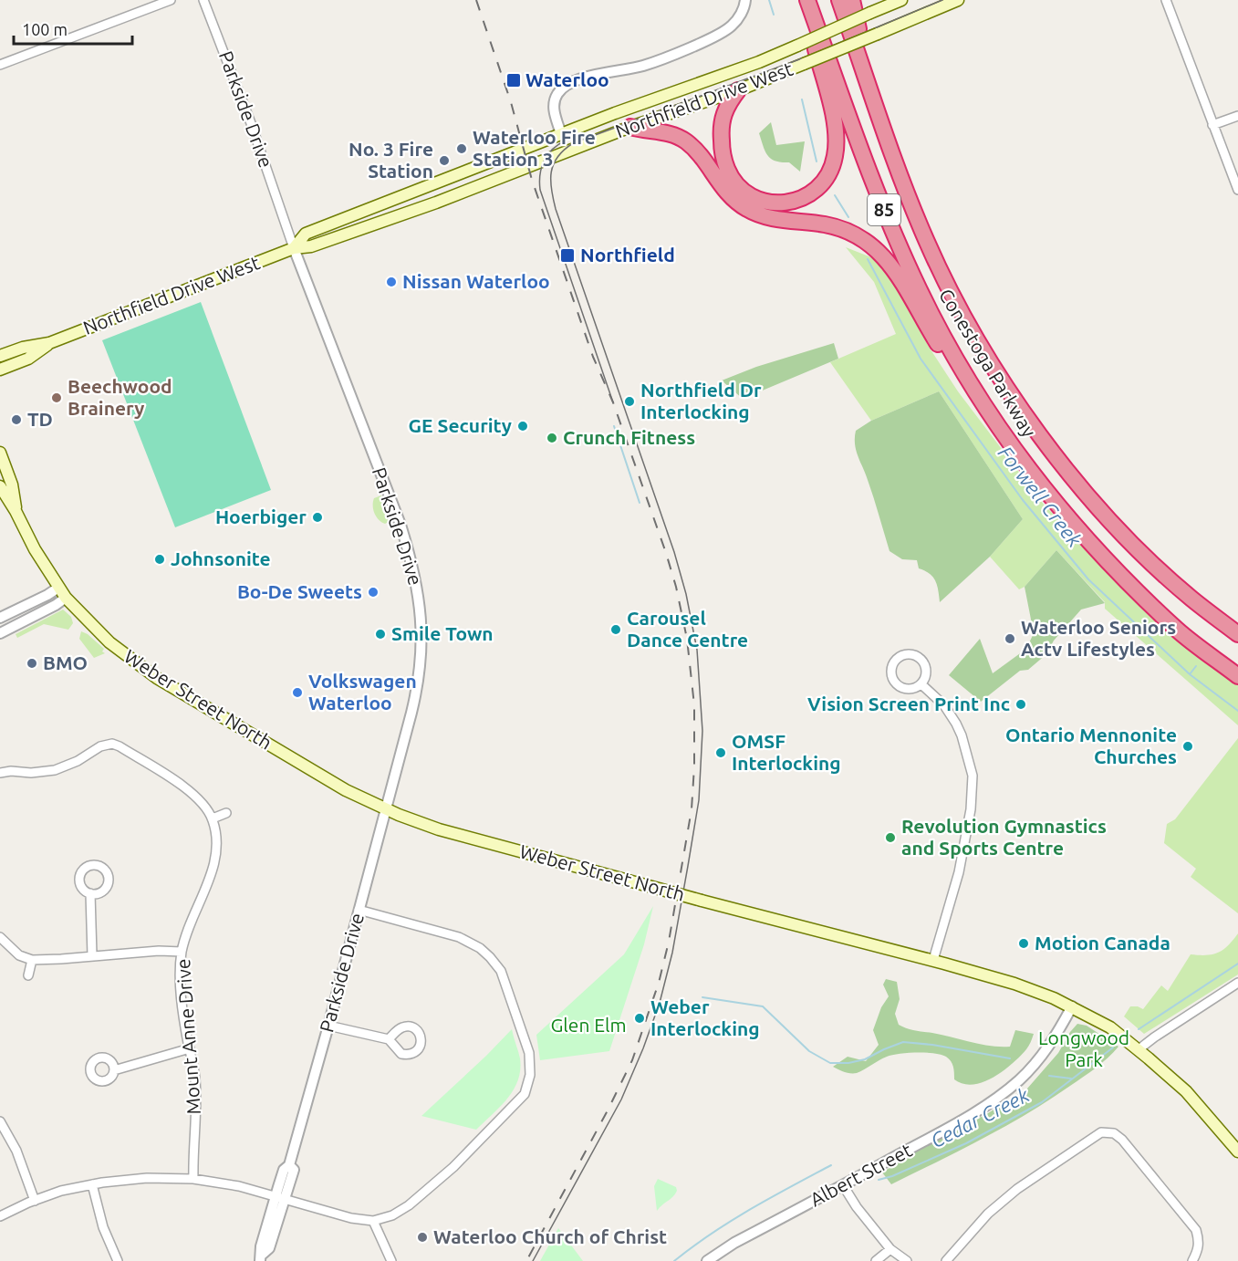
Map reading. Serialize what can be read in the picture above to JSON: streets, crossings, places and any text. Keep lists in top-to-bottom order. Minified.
{"streets":{"highway":["85","Conestoga Parkway"],"main road":["Northfield Drive West","Weber Street North"],"street":["Parkside Drive","Mount Anne Drive","Albert Street"]},"crossings":[["Northfield Drive West","Parkside Drive"],["Parkside Drive","Weber Street North"],["Weber Street North","Albert Street"]],"water":["Forwell Creek","Cedar Creek"],"parks":["Glen Elm","Longwood Park"],"places":{"transit":["Waterloo","Northfield"],"other":["Waterloo Fire Station 3","No. 3 Fire Station","Nissan Waterloo","Beechwood Brainery","Northfield Dr Interlocking","TD","GE Security","Crunch Fitness","Hoerbiger","Johnsonite","Bo-De Sweets","Carousel Dance Centre","Smile Town","Waterloo Seniors Actv Lifestyles","BMO","Volkswagen Waterloo","Vision Screen Print Inc","Ontario Mennonite Churches","OMSF Interlocking","Revolution Gymnastics and Sports Centre","Motion Canada","Weber Interlocking","Waterloo Church of Christ"]},"scale_bar":"100 m"}
